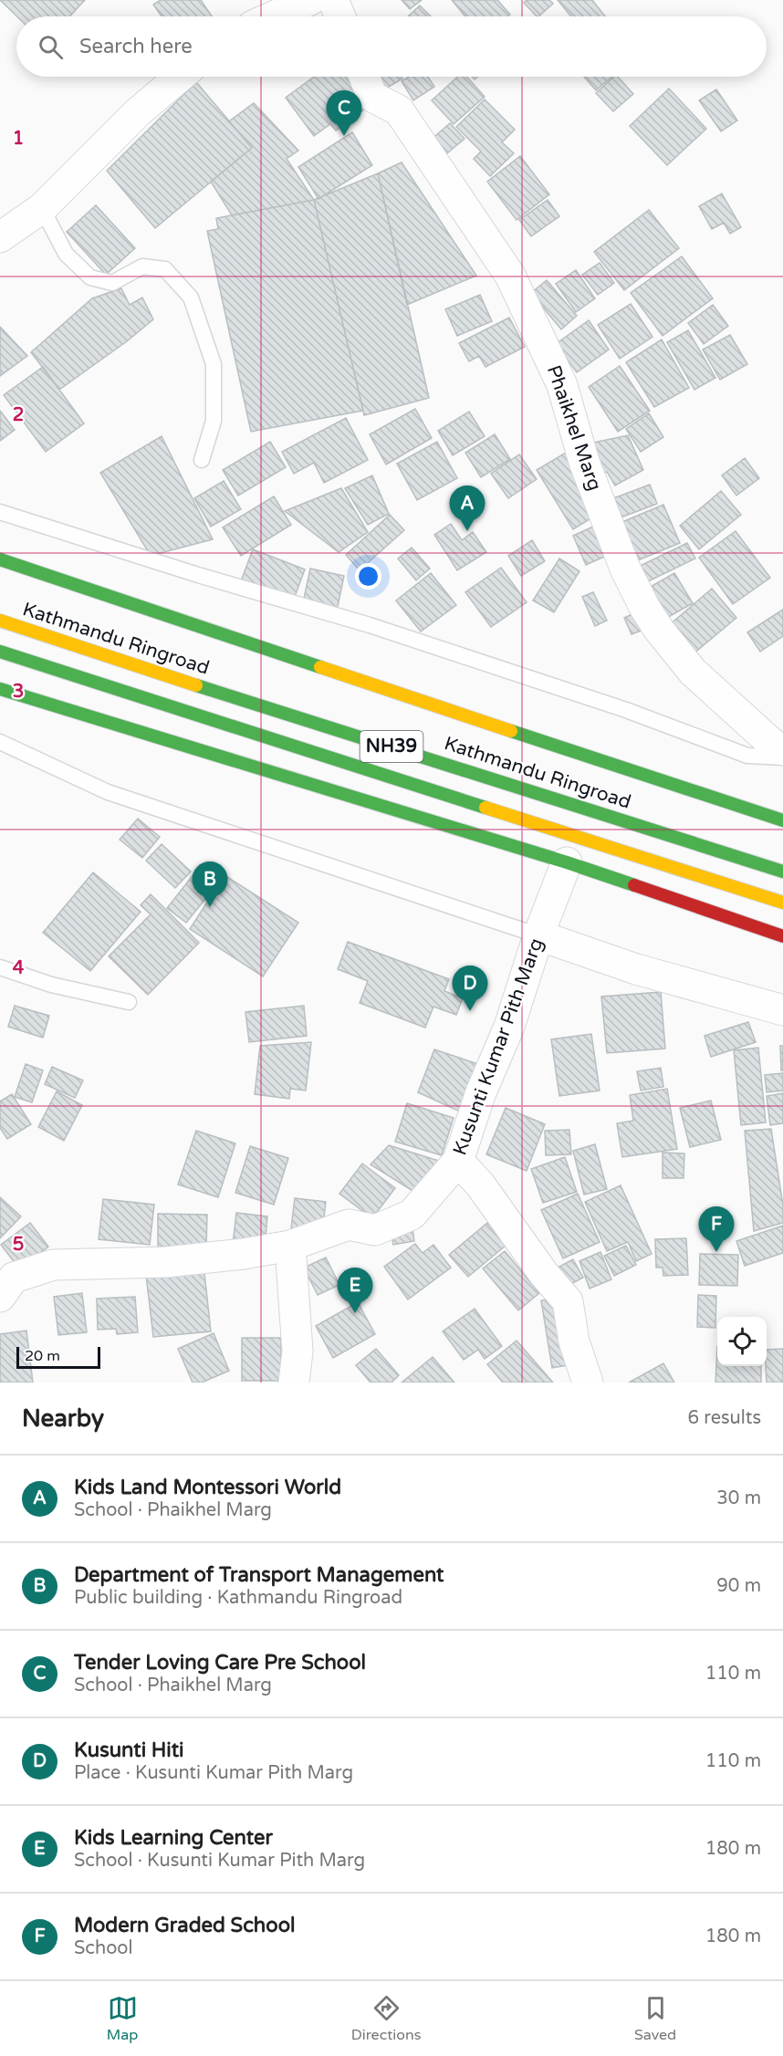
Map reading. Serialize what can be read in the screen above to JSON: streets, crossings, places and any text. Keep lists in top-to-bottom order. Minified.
{"streets":{"main road":["Kathmandu Ringroad","NH39"],"street":["Phaikhel Marg","Kusunti Kumar Pith Marg"]},"scale_bar":"20 m","page":{"search":"Search here","pins":["C","A","B","D","F","E"],"scale":"20 m","heading":["Nearby","6 results"],"list":[{"mark":"A","name":"Kids Land Montessori World","note":"School · Phaikhel Marg","value":"30 m"},{"mark":"B","name":"Department of Transport Management","note":"Public building · Kathmandu Ringroad","value":"90 m"},{"mark":"C","name":"Tender Loving Care Pre School","note":"School · Phaikhel Marg","value":"110 m"},{"mark":"D","name":"Kusunti Hiti","note":"Place · Kusunti Kumar Pith Marg","value":"110 m"},{"mark":"E","name":"Kids Learning Center","note":"School · Kusunti Kumar Pith Marg","value":"180 m"},{"mark":"F","name":"Modern Graded School","note":"School","value":"180 m"}],"nav":["Map","Directions","Saved"]},"grid":{"rows":["1","2","3","4","5"]}}
